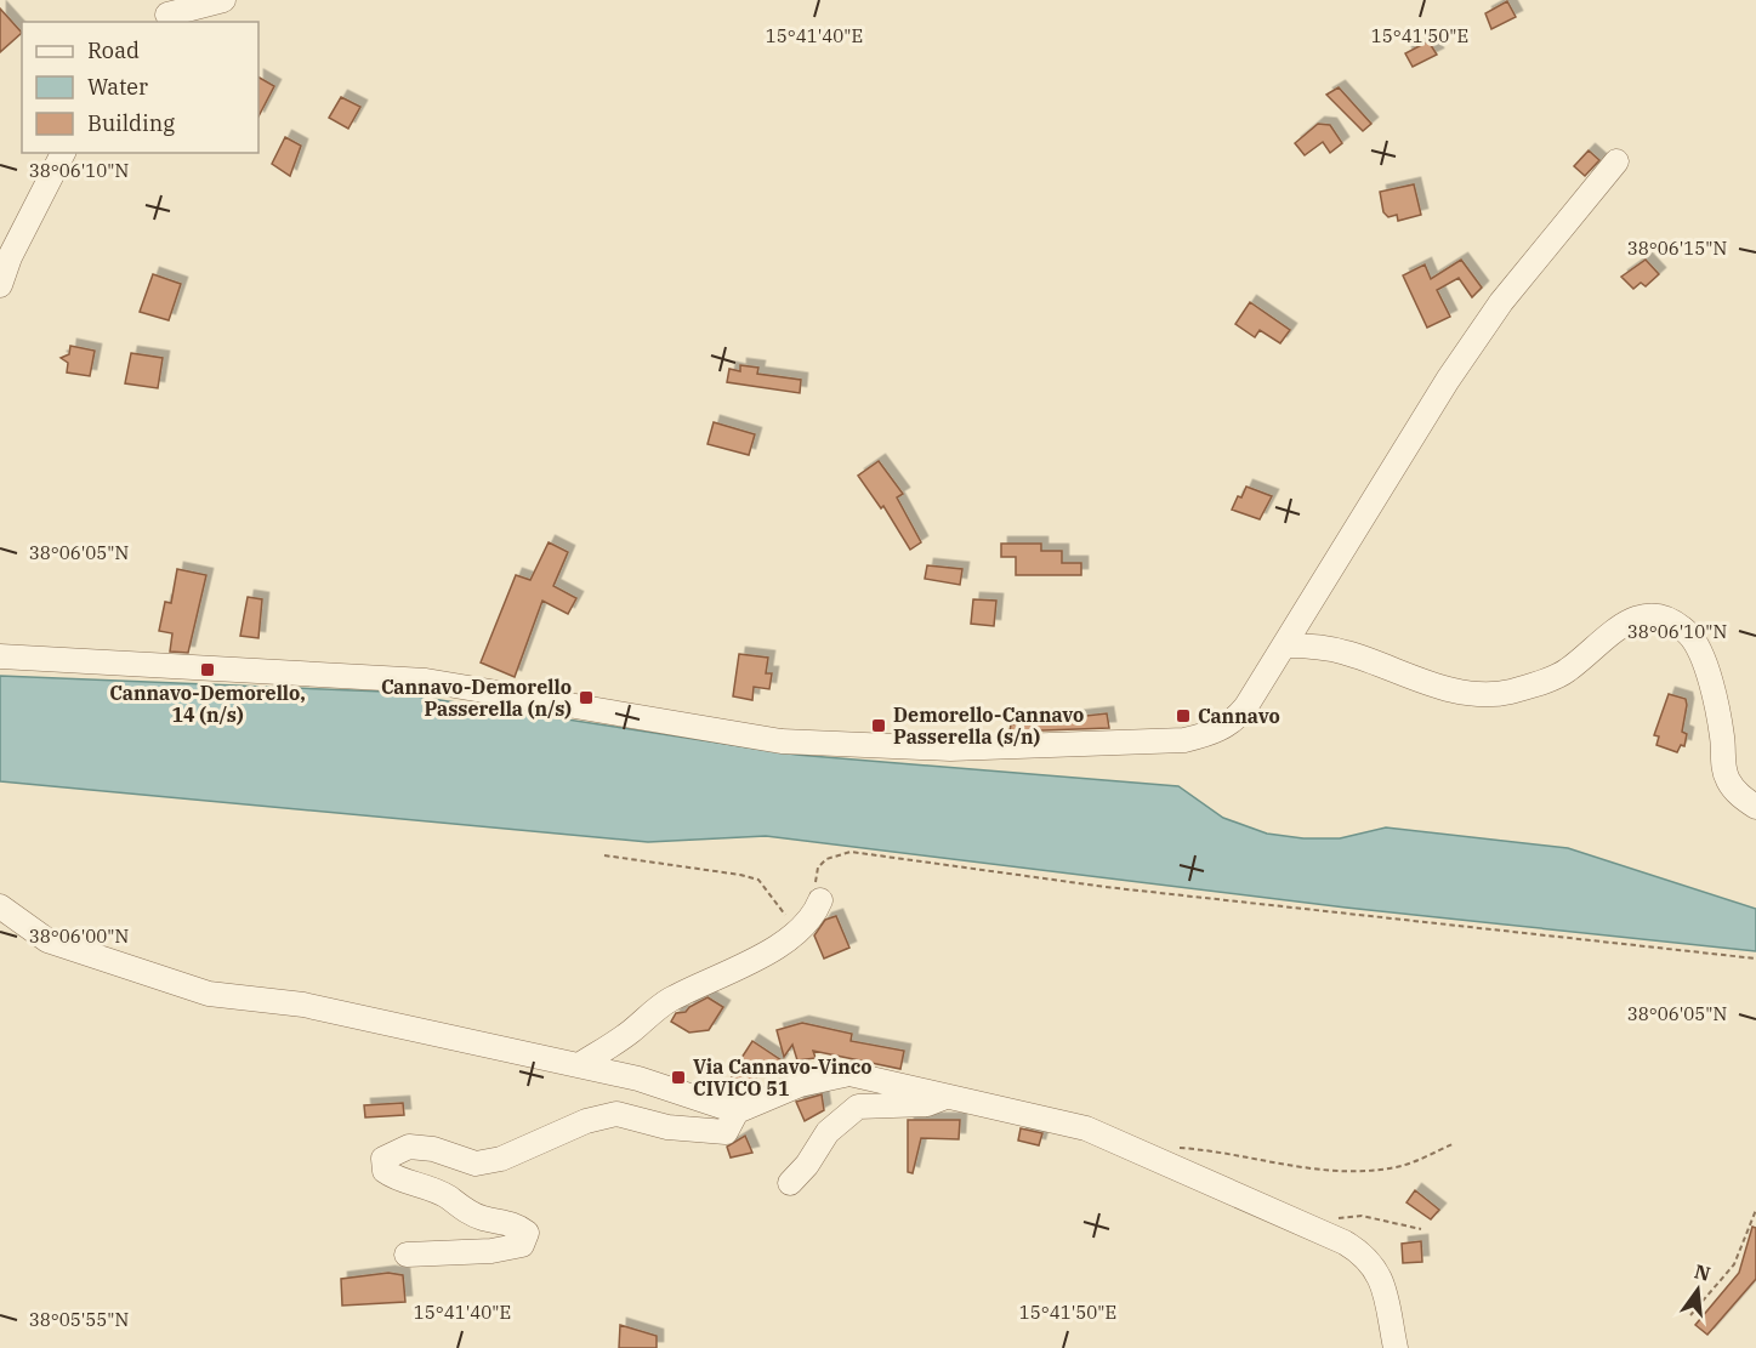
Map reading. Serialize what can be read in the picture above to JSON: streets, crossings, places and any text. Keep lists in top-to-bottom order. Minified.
{"places":{"transit":["Cannavo-Demorello, 14 (n/s)","Cannavo-Demorello Passerella (n/s)","Cannavo","Demorello-Cannavo Passerella (s/n)","Via Cannavo-Vinco CIVICO 51"]},"legend":["Road","Water","Building"],"north":"top","coordinates":["15°41'40\"E","15°41'50\"E","38°06'10\"N","38°06'15\"N","38°06'05\"N","38°06'00\"N","38°05'55\"N"]}
